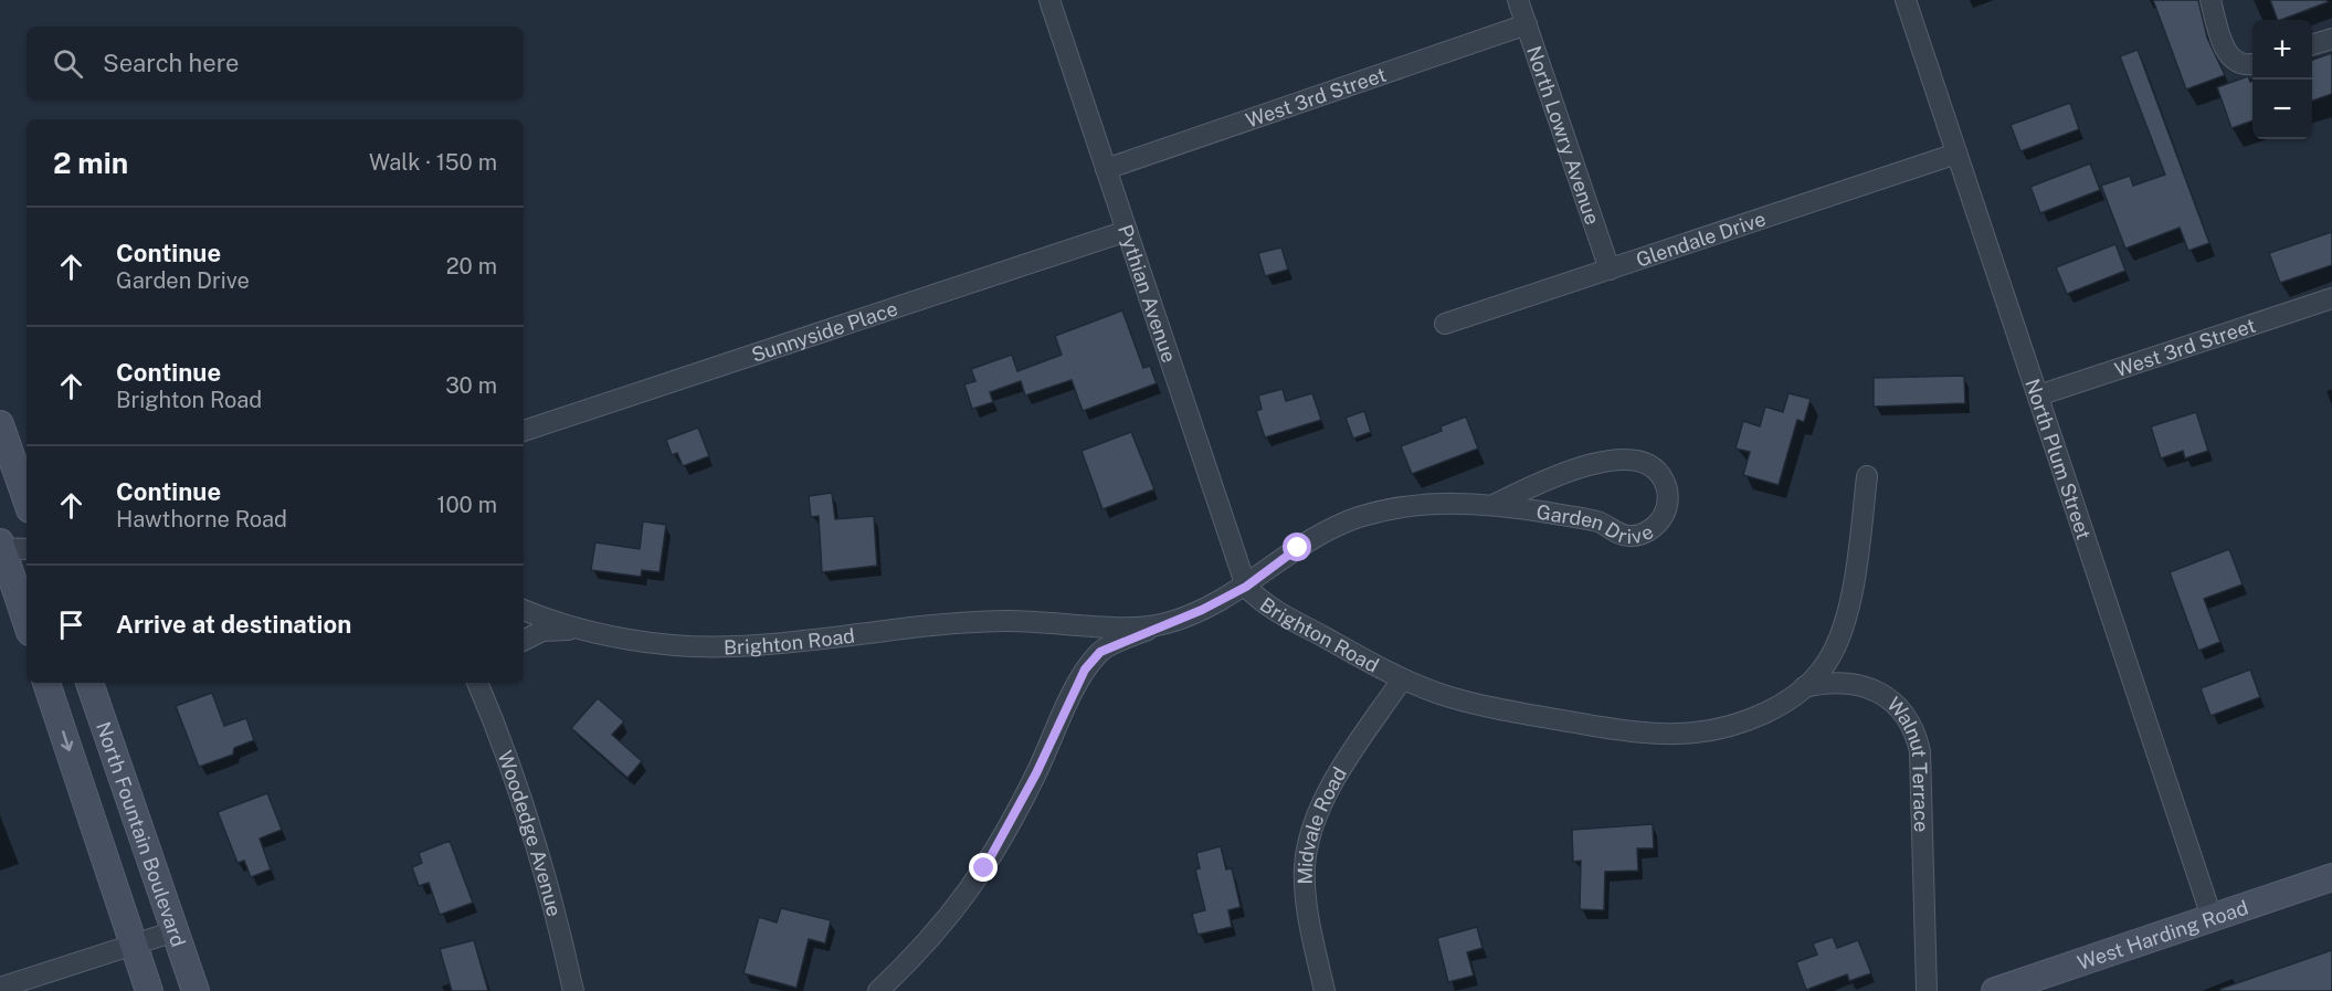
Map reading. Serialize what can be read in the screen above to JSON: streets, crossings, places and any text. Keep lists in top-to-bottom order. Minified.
{"streets":{"street":["West 3rd Street","North Lowry Avenue","Glendale Drive","Pythian Avenue","Sunnyside Place","North Plum Street","Garden Drive","Brighton Road","Walnut Terrace","Midvale Road","Woodedge Avenue","North Fountain Boulevard","West Harding Road"]},"crossings":[["West 3rd Street","North Lowry Avenue"],["West 3rd Street","Pythian Avenue"],["West 3rd Street","North Plum Street"],["North Lowry Avenue","Glendale Drive"],["Glendale Drive","North Plum Street"],["Pythian Avenue","Sunnyside Place"],["Pythian Avenue","Garden Drive"],["Pythian Avenue","Brighton Road"],["North Plum Street","West Harding Road"],["Garden Drive","Brighton Road"],["Brighton Road","Walnut Terrace"],["Brighton Road","Midvale Road"]],"page":{"map_buttons":["+","−"],"search":"Search here","heading":["2 min","Walk · 150 m"],"list":[["Continue","Garden Drive","20 m"],["Continue","Brighton Road","30 m"],["Continue","Hawthorne Road","100 m"],"Arrive at destination"]}}
